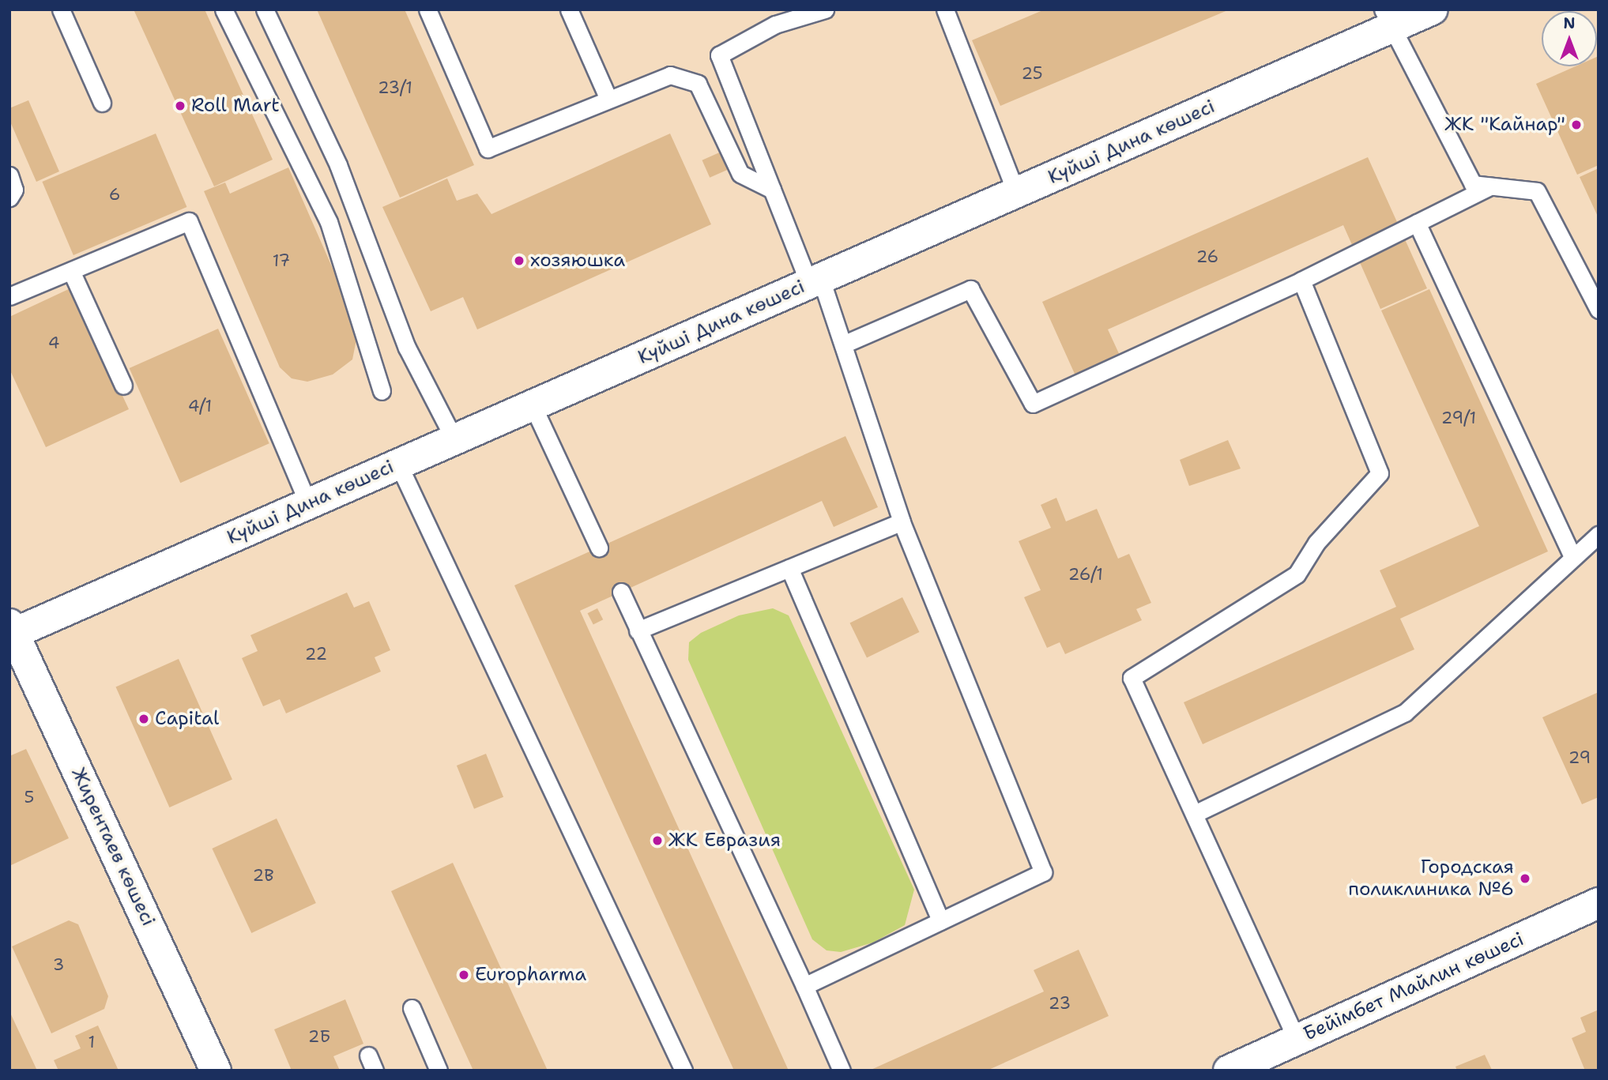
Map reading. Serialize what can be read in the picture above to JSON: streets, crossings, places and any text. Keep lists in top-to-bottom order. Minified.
{"streets":{"street":["Күйші Дина көшесі","Жирентаев көшесі","Бейімбет Майлин көшесі"]},"crossings":[["Күйші Дина көшесі","Жирентаев көшесі"]],"places":["Roll Mart","ЖК \"Кайнар\"","хозяюшка","Capital","ЖК Евразия","Городская поликлиника №6","Europharma"],"house_numbers":["25","23/1","6","26","17","4","4/1","29/1","26/1","22","29","5","2В","3","23","2Б","1"],"north":"top"}
